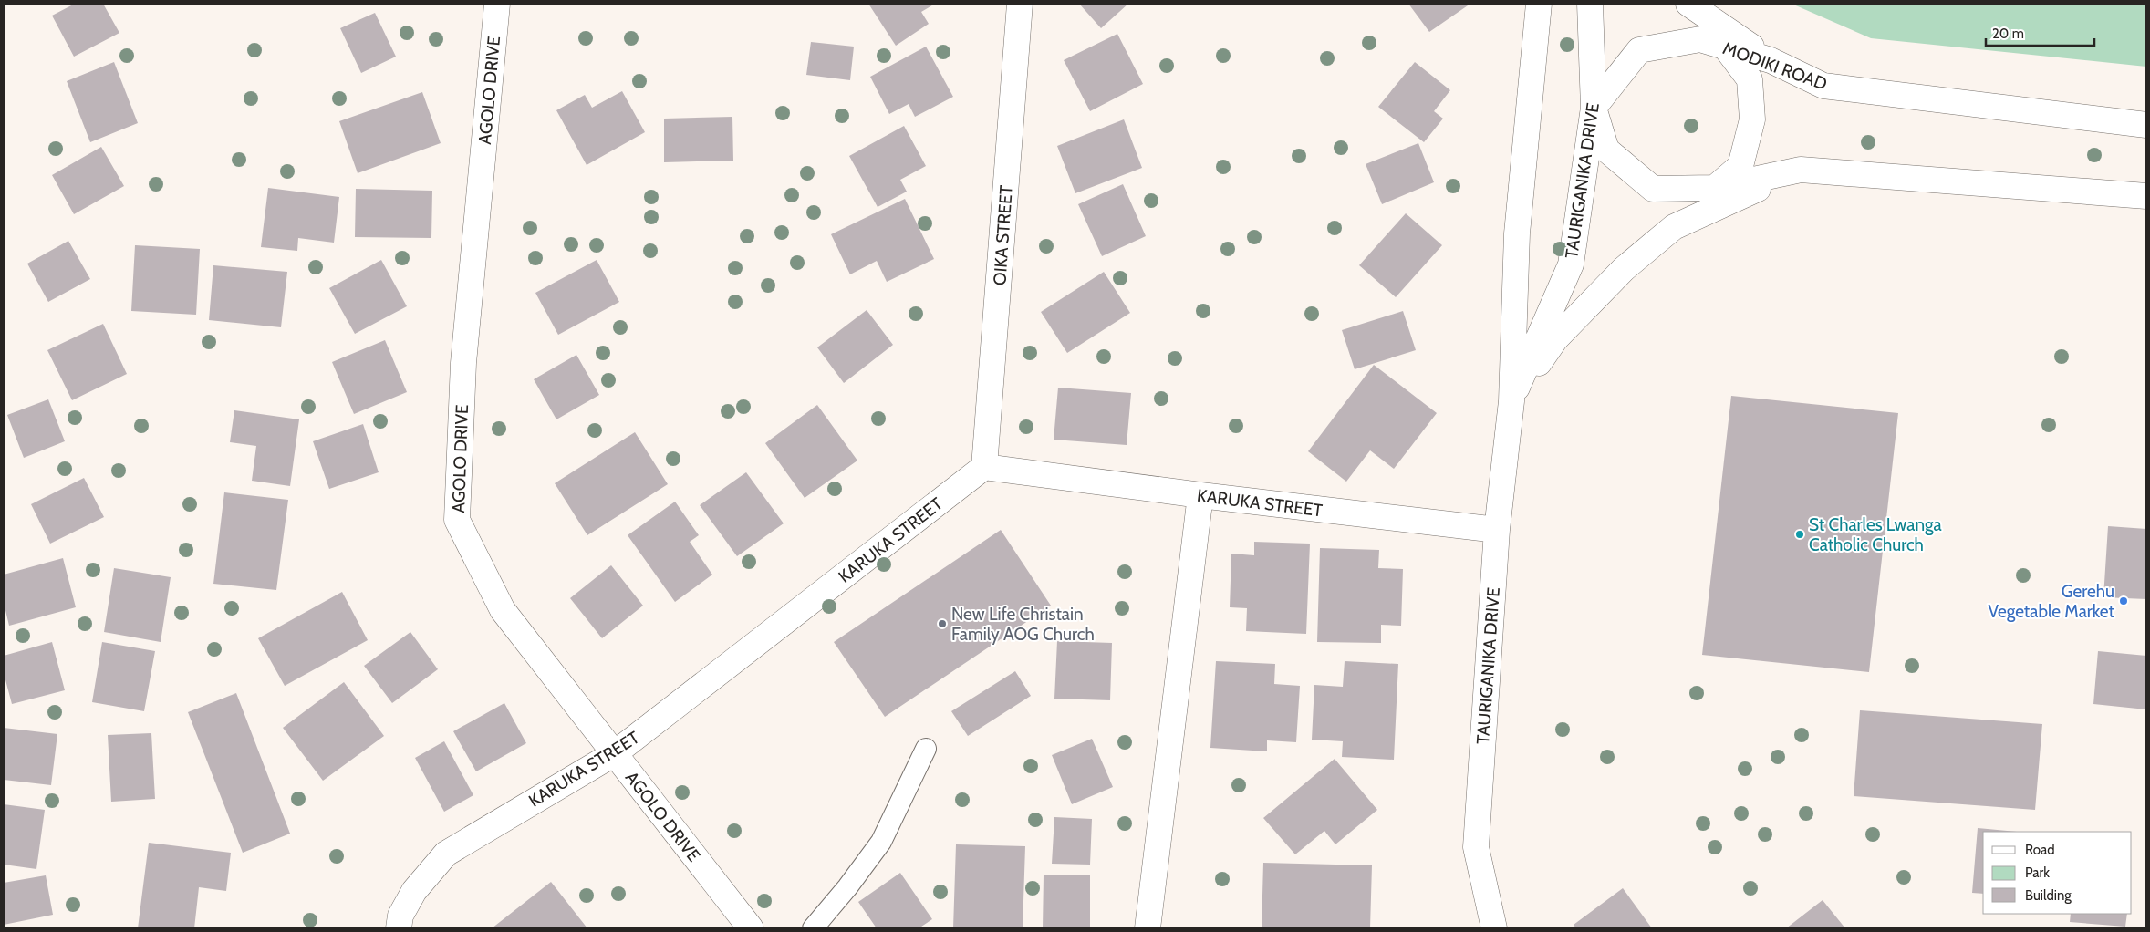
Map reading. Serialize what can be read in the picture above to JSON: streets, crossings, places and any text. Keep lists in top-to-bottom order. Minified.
{"streets":{"street":["MODIKI ROAD","AGOLO DRIVE","TAURIGANIKA DRIVE","OIKA STREET","KARUKA STREET"]},"crossings":[["MODIKI ROAD","TAURIGANIKA DRIVE"],["AGOLO DRIVE","KARUKA STREET"],["TAURIGANIKA DRIVE","KARUKA STREET"],["OIKA STREET","KARUKA STREET"]],"places":["St Charles Lwanga Catholic Church","Gerehu Vegetable Market","New Life Christain Family AOG Church"],"legend":["Road","Park","Building"],"scale_bar":"20 m"}
